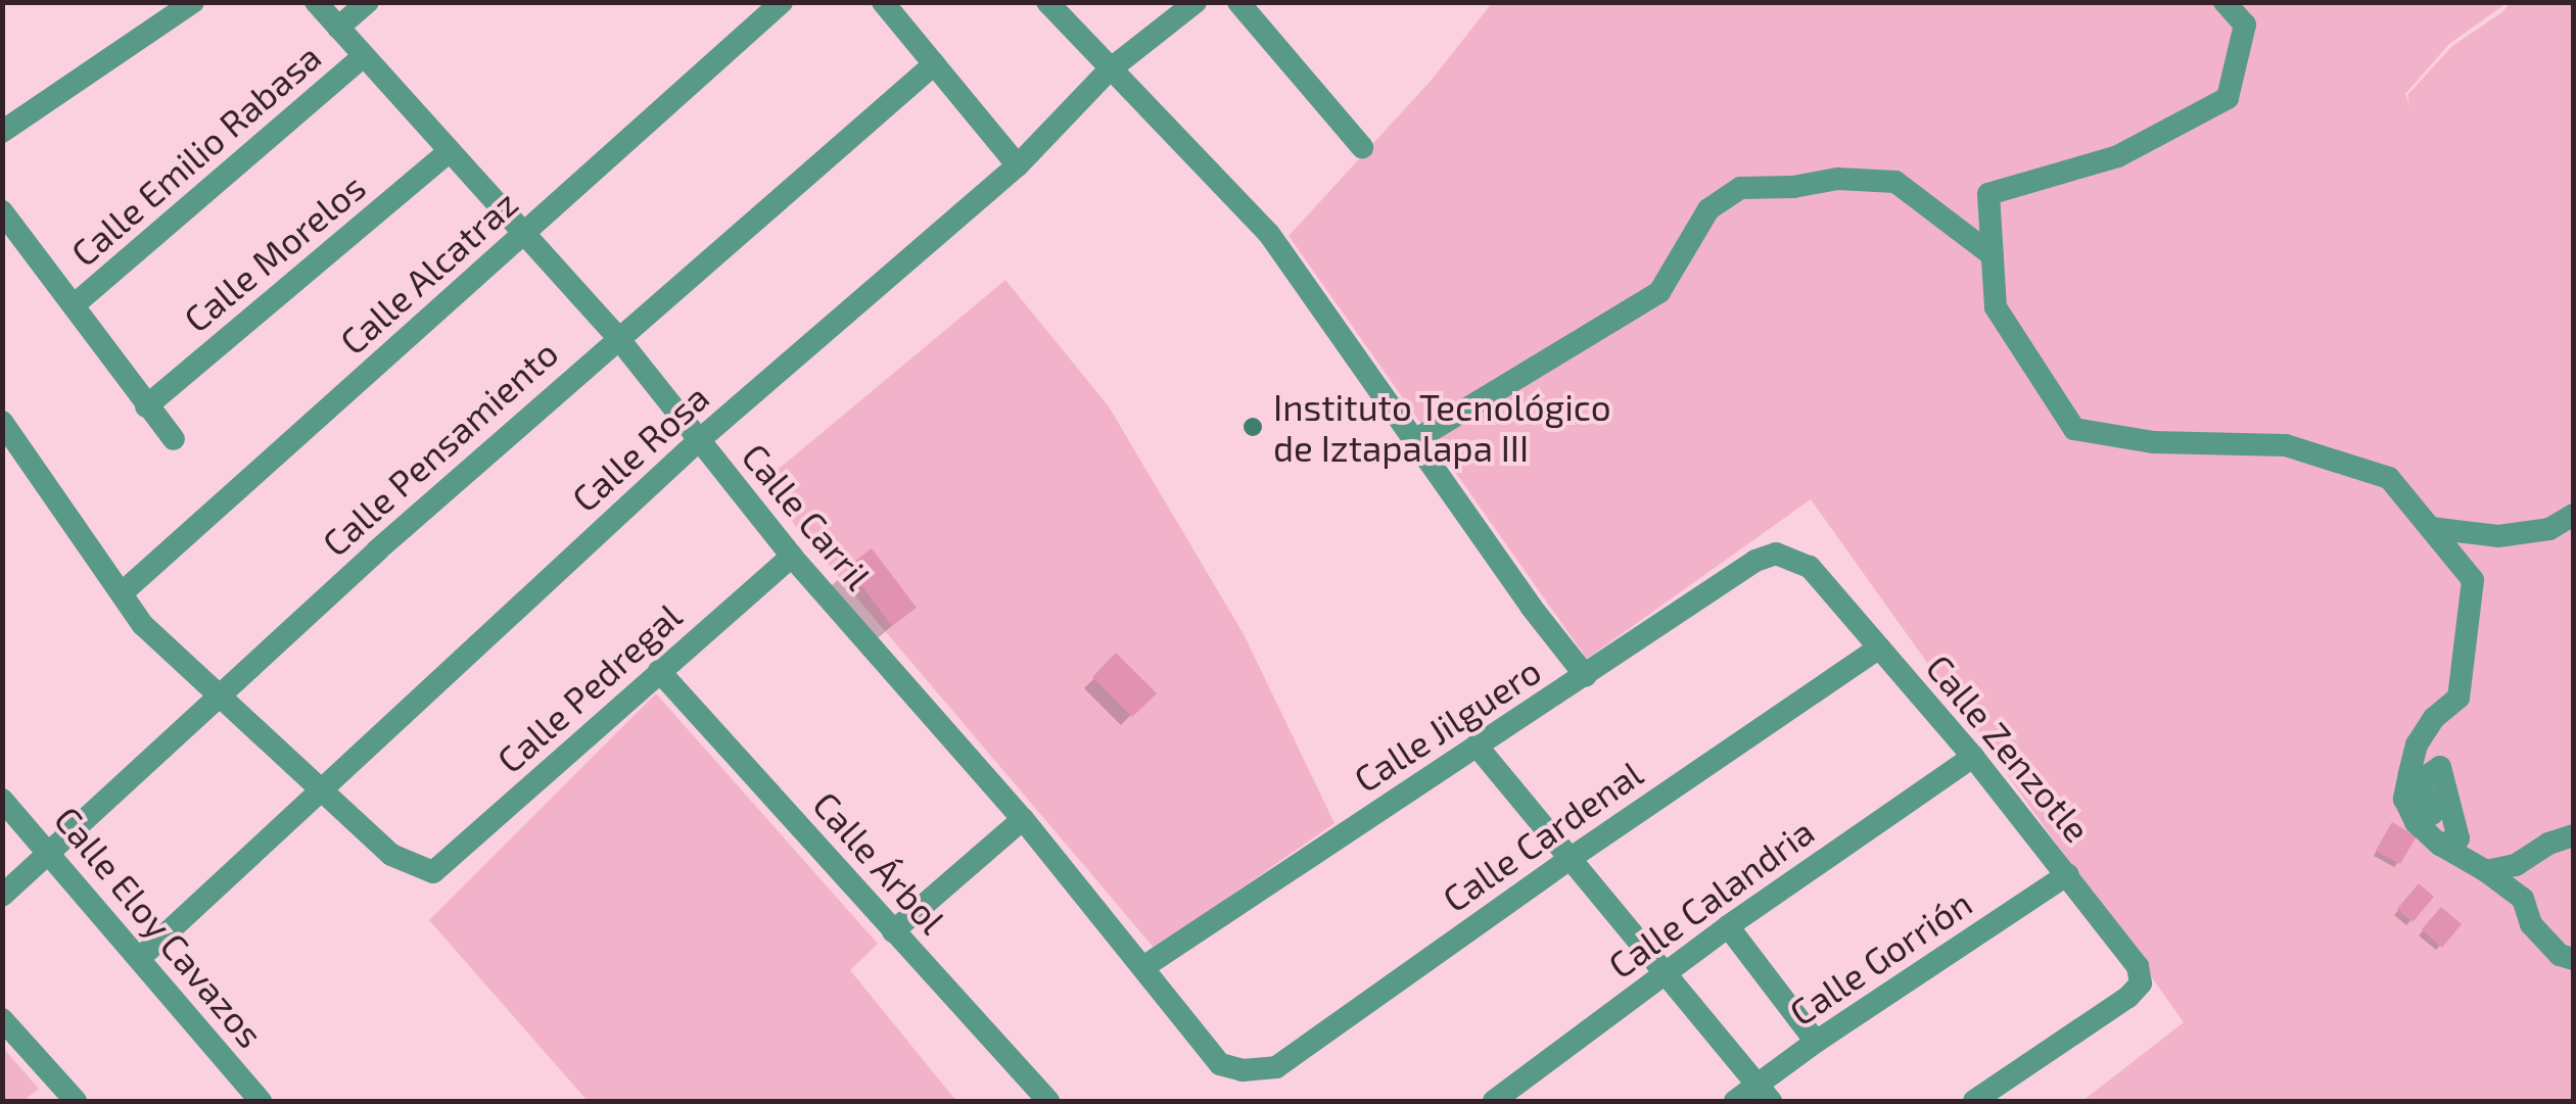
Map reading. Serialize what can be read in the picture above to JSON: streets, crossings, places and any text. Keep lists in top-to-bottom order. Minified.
{"streets":{"street":["Calle Emilio Rabasa","Calle Morelos","Calle Alcatraz","Calle Pensamiento","Calle Rosa","Calle Carril","Calle Pedregal","Calle Jilguero","Calle Zenzotle","Calle Cardenal","Calle Árbol","Calle Calandria","Calle Eloy Cavazos","Calle Gorrión"]},"crossings":[["Calle Emilio Rabasa","Calle Carril"],["Calle Morelos","Calle Carril"],["Calle Alcatraz","Calle Carril"],["Calle Pensamiento","Calle Carril"],["Calle Pensamiento","Calle Eloy Cavazos"],["Calle Rosa","Calle Carril"],["Calle Rosa","Calle Pedregal"],["Calle Rosa","Calle Eloy Cavazos"],["Calle Carril","Calle Pedregal"],["Calle Carril","Calle Jilguero"],["Calle Carril","Calle Cardenal"],["Calle Pedregal","Calle Árbol"],["Calle Jilguero","Calle Zenzotle"],["Calle Zenzotle","Calle Cardenal"],["Calle Zenzotle","Calle Calandria"],["Calle Zenzotle","Calle Gorrión"]],"places":["Instituto Tecnológico de Iztapalapa III"]}
